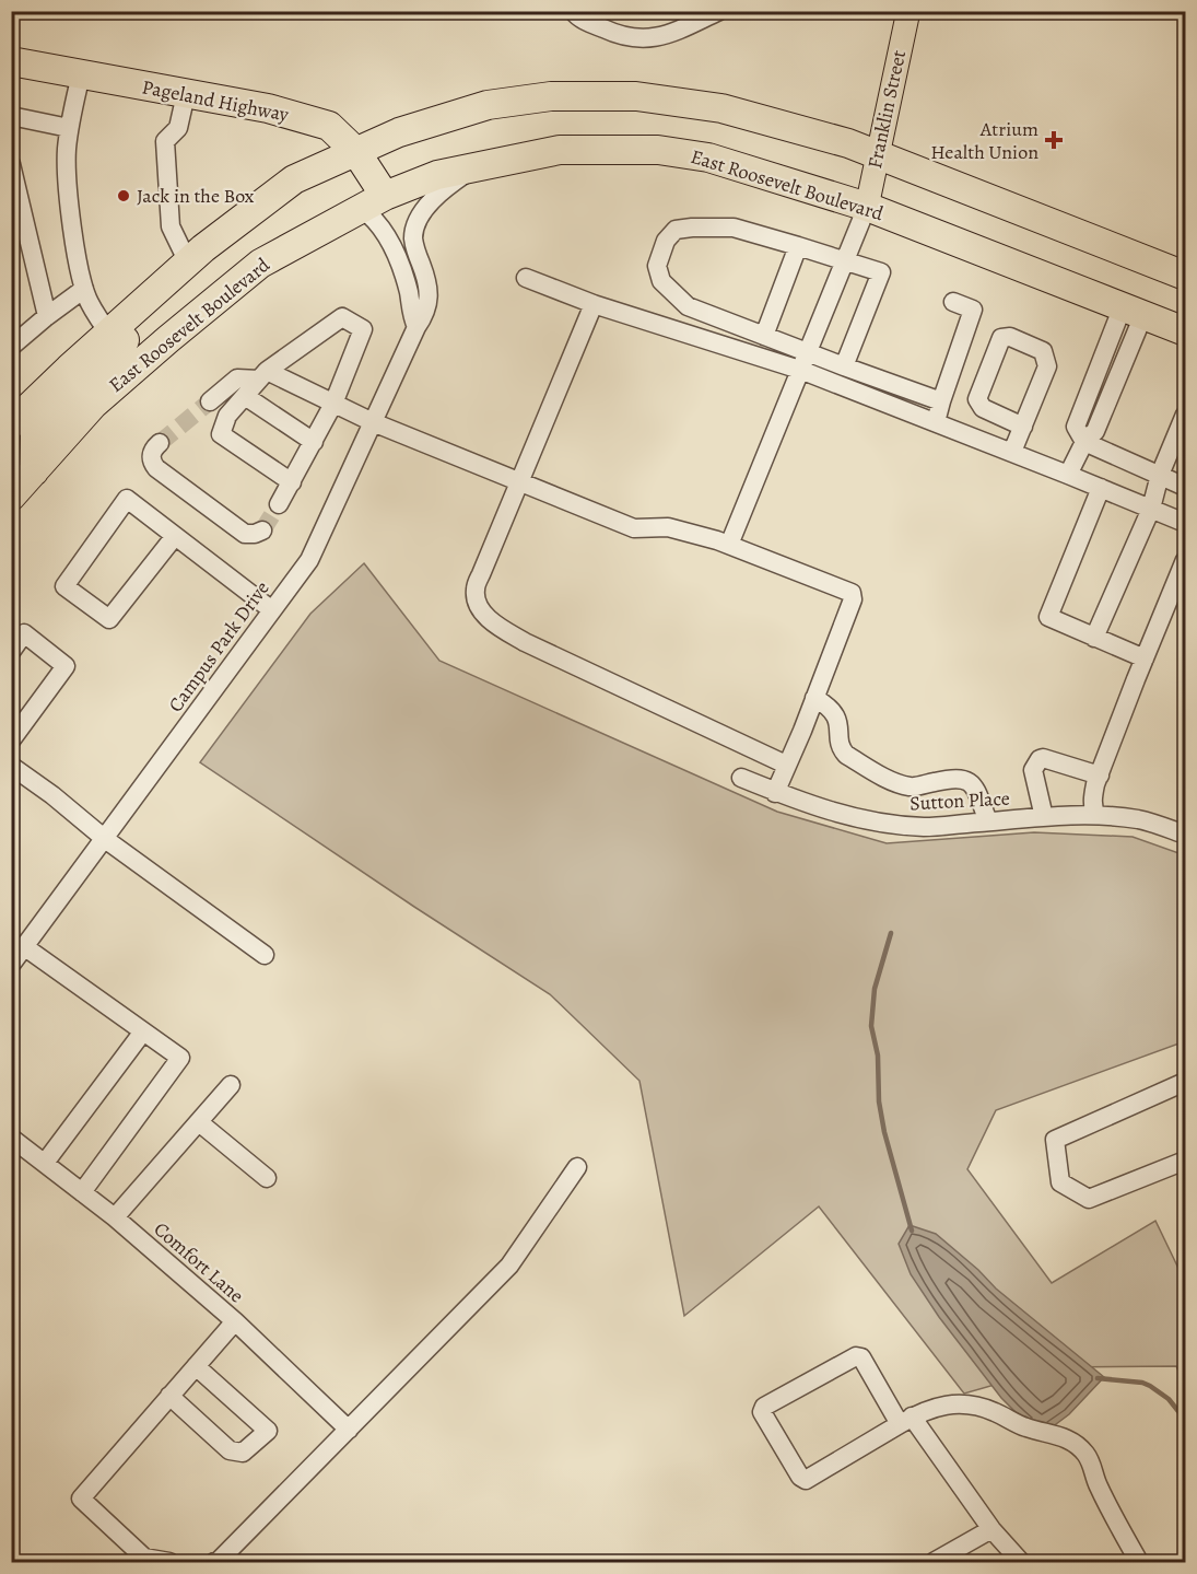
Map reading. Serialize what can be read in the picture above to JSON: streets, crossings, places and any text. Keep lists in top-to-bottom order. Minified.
{"streets":{"highway":["Pageland Highway","East Roosevelt Boulevard"],"main road":["Franklin Street"],"street":["Campus Park Drive","Sutton Place","Comfort Lane"]},"crossings":[["Pageland Highway","East Roosevelt Boulevard"],["Franklin Street","East Roosevelt Boulevard"],["East Roosevelt Boulevard","Campus Park Drive"]],"places":{"health":["Atrium Health Union"],"other":["Jack in the Box"]}}
